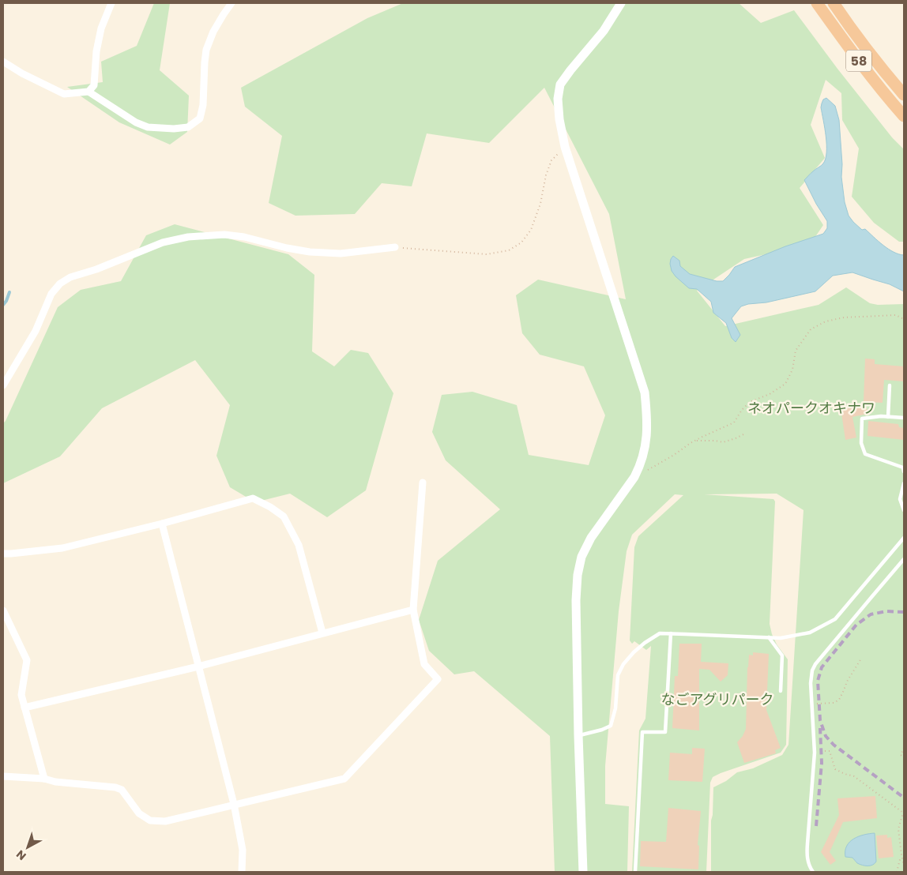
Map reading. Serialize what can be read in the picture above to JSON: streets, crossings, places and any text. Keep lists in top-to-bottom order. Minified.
{"streets":{"highway":["58"]},"parks":["ネオパークオキナワ","なごアグリパーク"],"north":"bottom left"}
